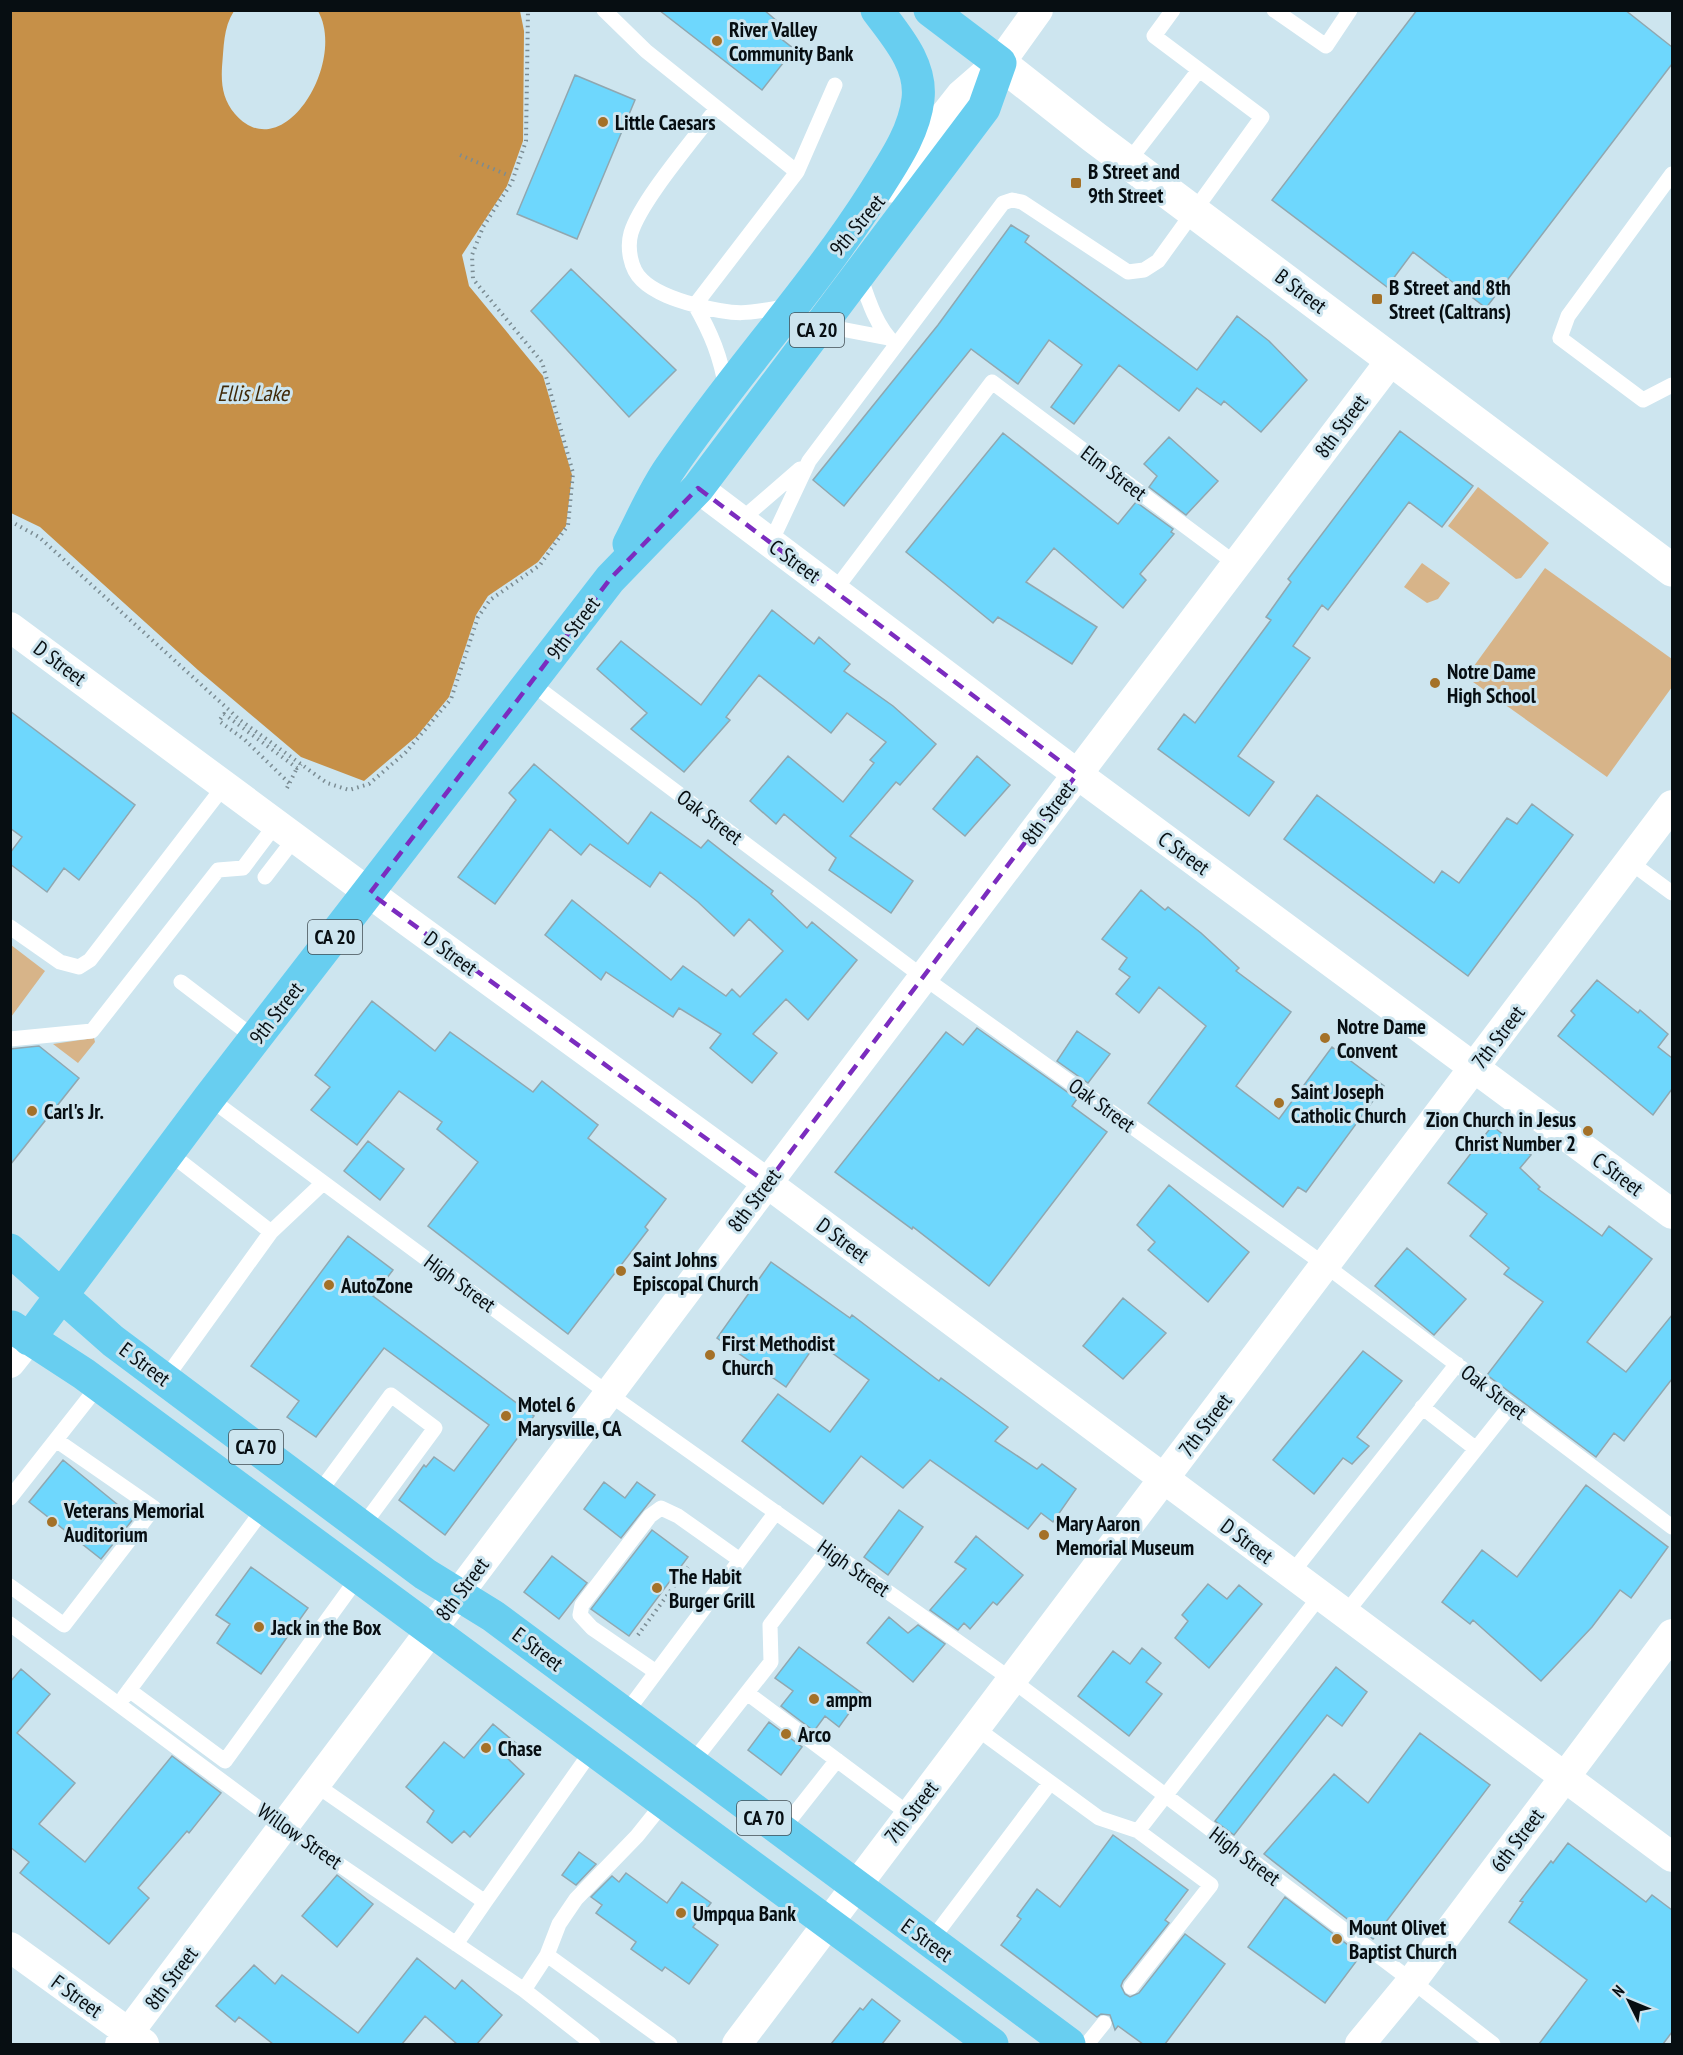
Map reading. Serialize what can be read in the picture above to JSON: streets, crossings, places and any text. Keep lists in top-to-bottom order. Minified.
{"streets":{"highway":["9th Street","B Street","CA 20","E Street","CA 70"],"street":["8th Street","C Street","D Street","7th Street","6th Street","F Street"],"lane":["Elm Street","Oak Street","High Street","Willow Street"]},"crossings":[["9th Street","B Street"],["9th Street","CA 20"],["9th Street","C Street"],["9th Street","D Street"],["9th Street","Oak Street"],["9th Street","High Street"],["9th Street","E Street"],["B Street","8th Street"],["8th Street","Elm Street"],["8th Street","C Street"],["8th Street","D Street"],["8th Street","Oak Street"],["8th Street","High Street"],["8th Street","E Street"],["8th Street","Willow Street"],["8th Street","F Street"],["Elm Street","C Street"],["C Street","7th Street"],["D Street","7th Street"],["D Street","6th Street"],["Oak Street","7th Street"],["7th Street","High Street"],["7th Street","E Street"],["High Street","6th Street"]],"water":["Ellis Lake"],"places":{"other":["River Valley Community Bank","Little Caesars","Notre Dame High School","Notre Dame Convent","Saint Joseph Catholic Church","Carl's Jr.","Zion Church in Jesus Christ Number 2","Saint Johns Episcopal Church","AutoZone","First Methodist Church","Motel 6 Marysville, CA","Veterans Memorial Auditorium","Mary Aaron Memorial Museum","The Habit Burger Grill","Jack in the Box","ampm","Arco","Chase","Umpqua Bank","Mount Olivet Baptist Church"],"transit":["B Street and 9th Street","B Street and 8th Street (Caltrans)"]},"north":"top left"}
